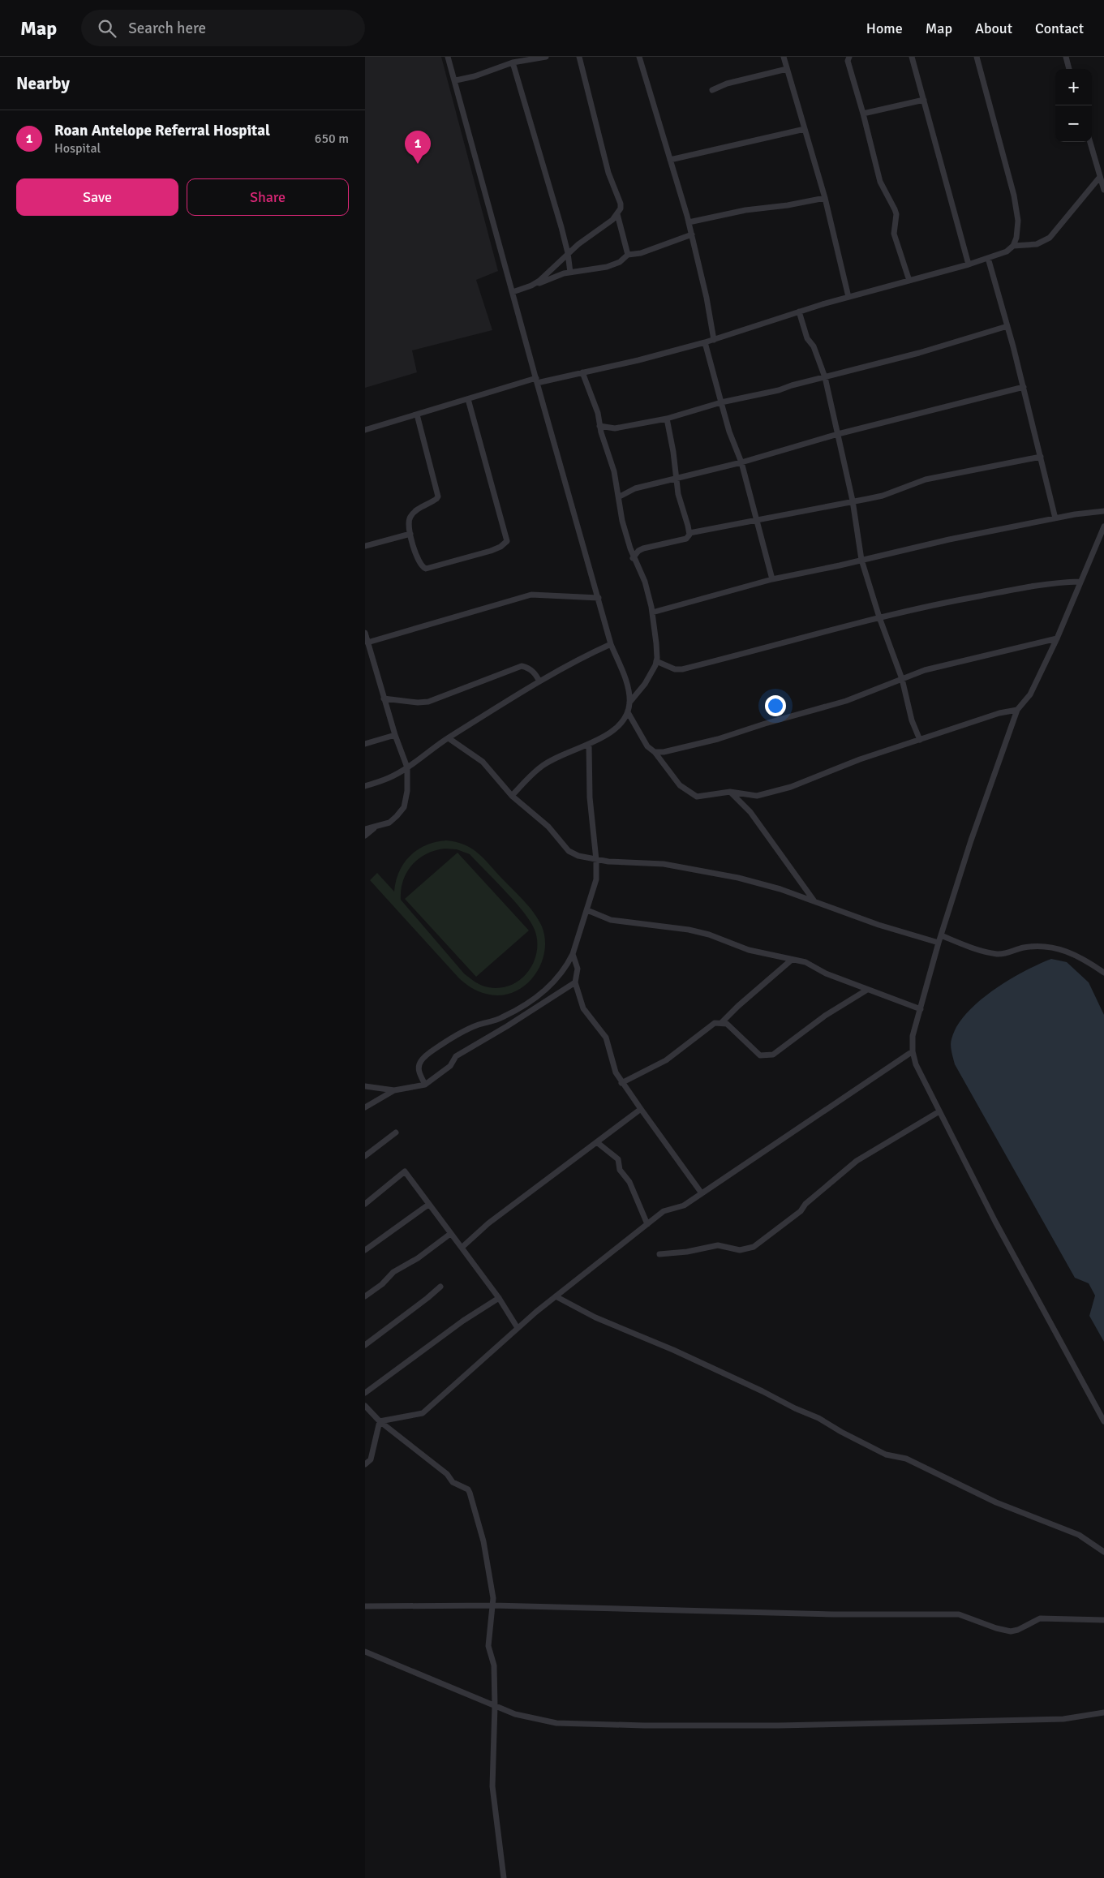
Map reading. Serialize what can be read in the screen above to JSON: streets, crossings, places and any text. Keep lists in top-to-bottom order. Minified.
{"page":{"header":"Map","search":"Search here","nav":["Home","Map","About","Contact"],"heading":"Nearby","map_buttons":["+","−"],"list":[{"mark":"1","name":"Roan Antelope Referral Hospital","note":"Hospital","value":"650 m"}],"pins":"1","buttons":["Save","Share"]}}
